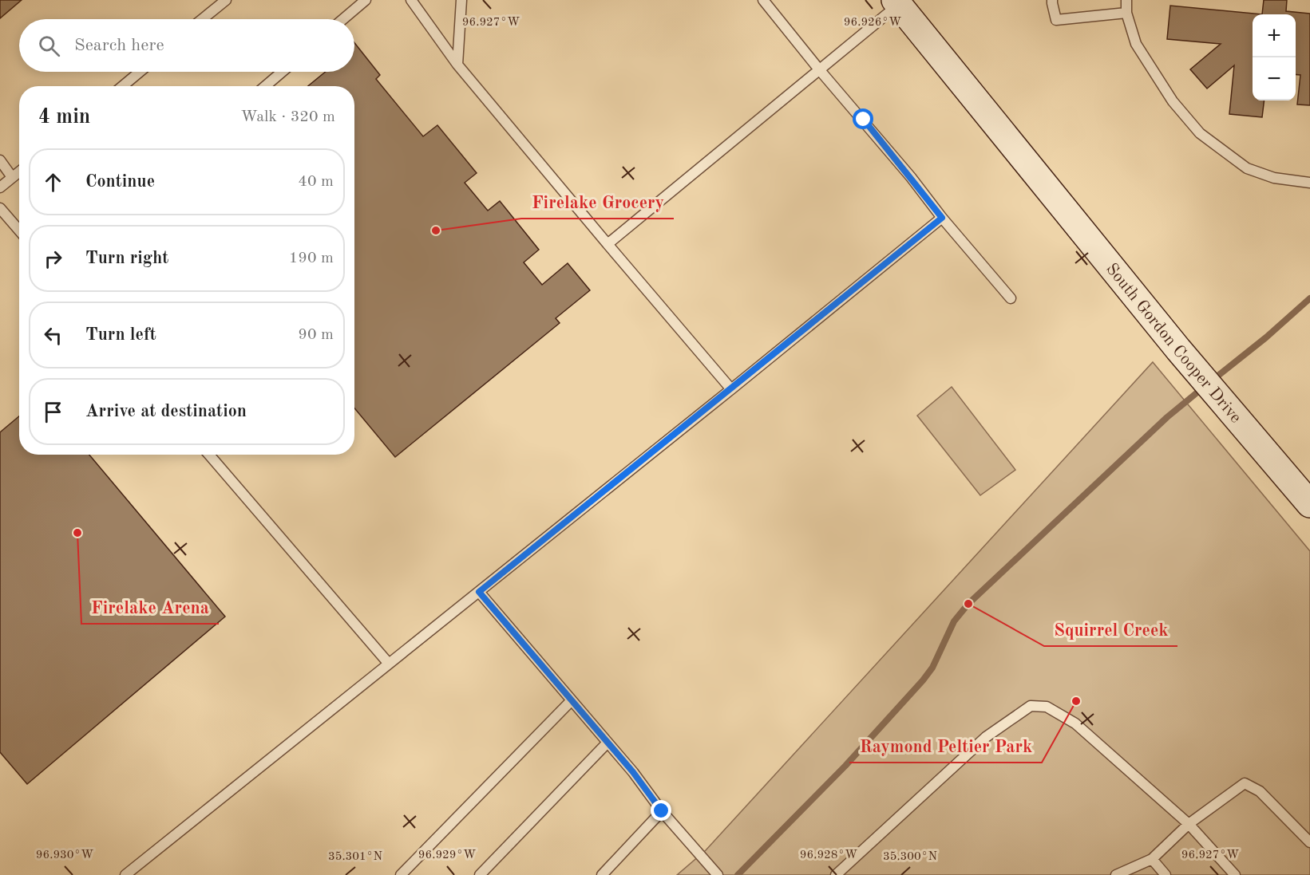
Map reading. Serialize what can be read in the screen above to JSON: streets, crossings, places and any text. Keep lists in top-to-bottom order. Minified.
{"streets":{"main road":["South Gordon Cooper Drive"]},"places":["Firelake Grocery","Firelake Arena","Squirrel Creek","Raymond Peltier Park"],"page":{"map_buttons":["+","−"],"search":"Search here","heading":["4 min","Walk · 320 m"],"list":[["Continue","40 m"],["Turn right","190 m"],["Turn left","90 m"],"Arrive at destination"]},"coordinates":["96.927°W","96.926°W","96.930°W","96.929°W","96.928°W","35.301°N","35.300°N"]}
